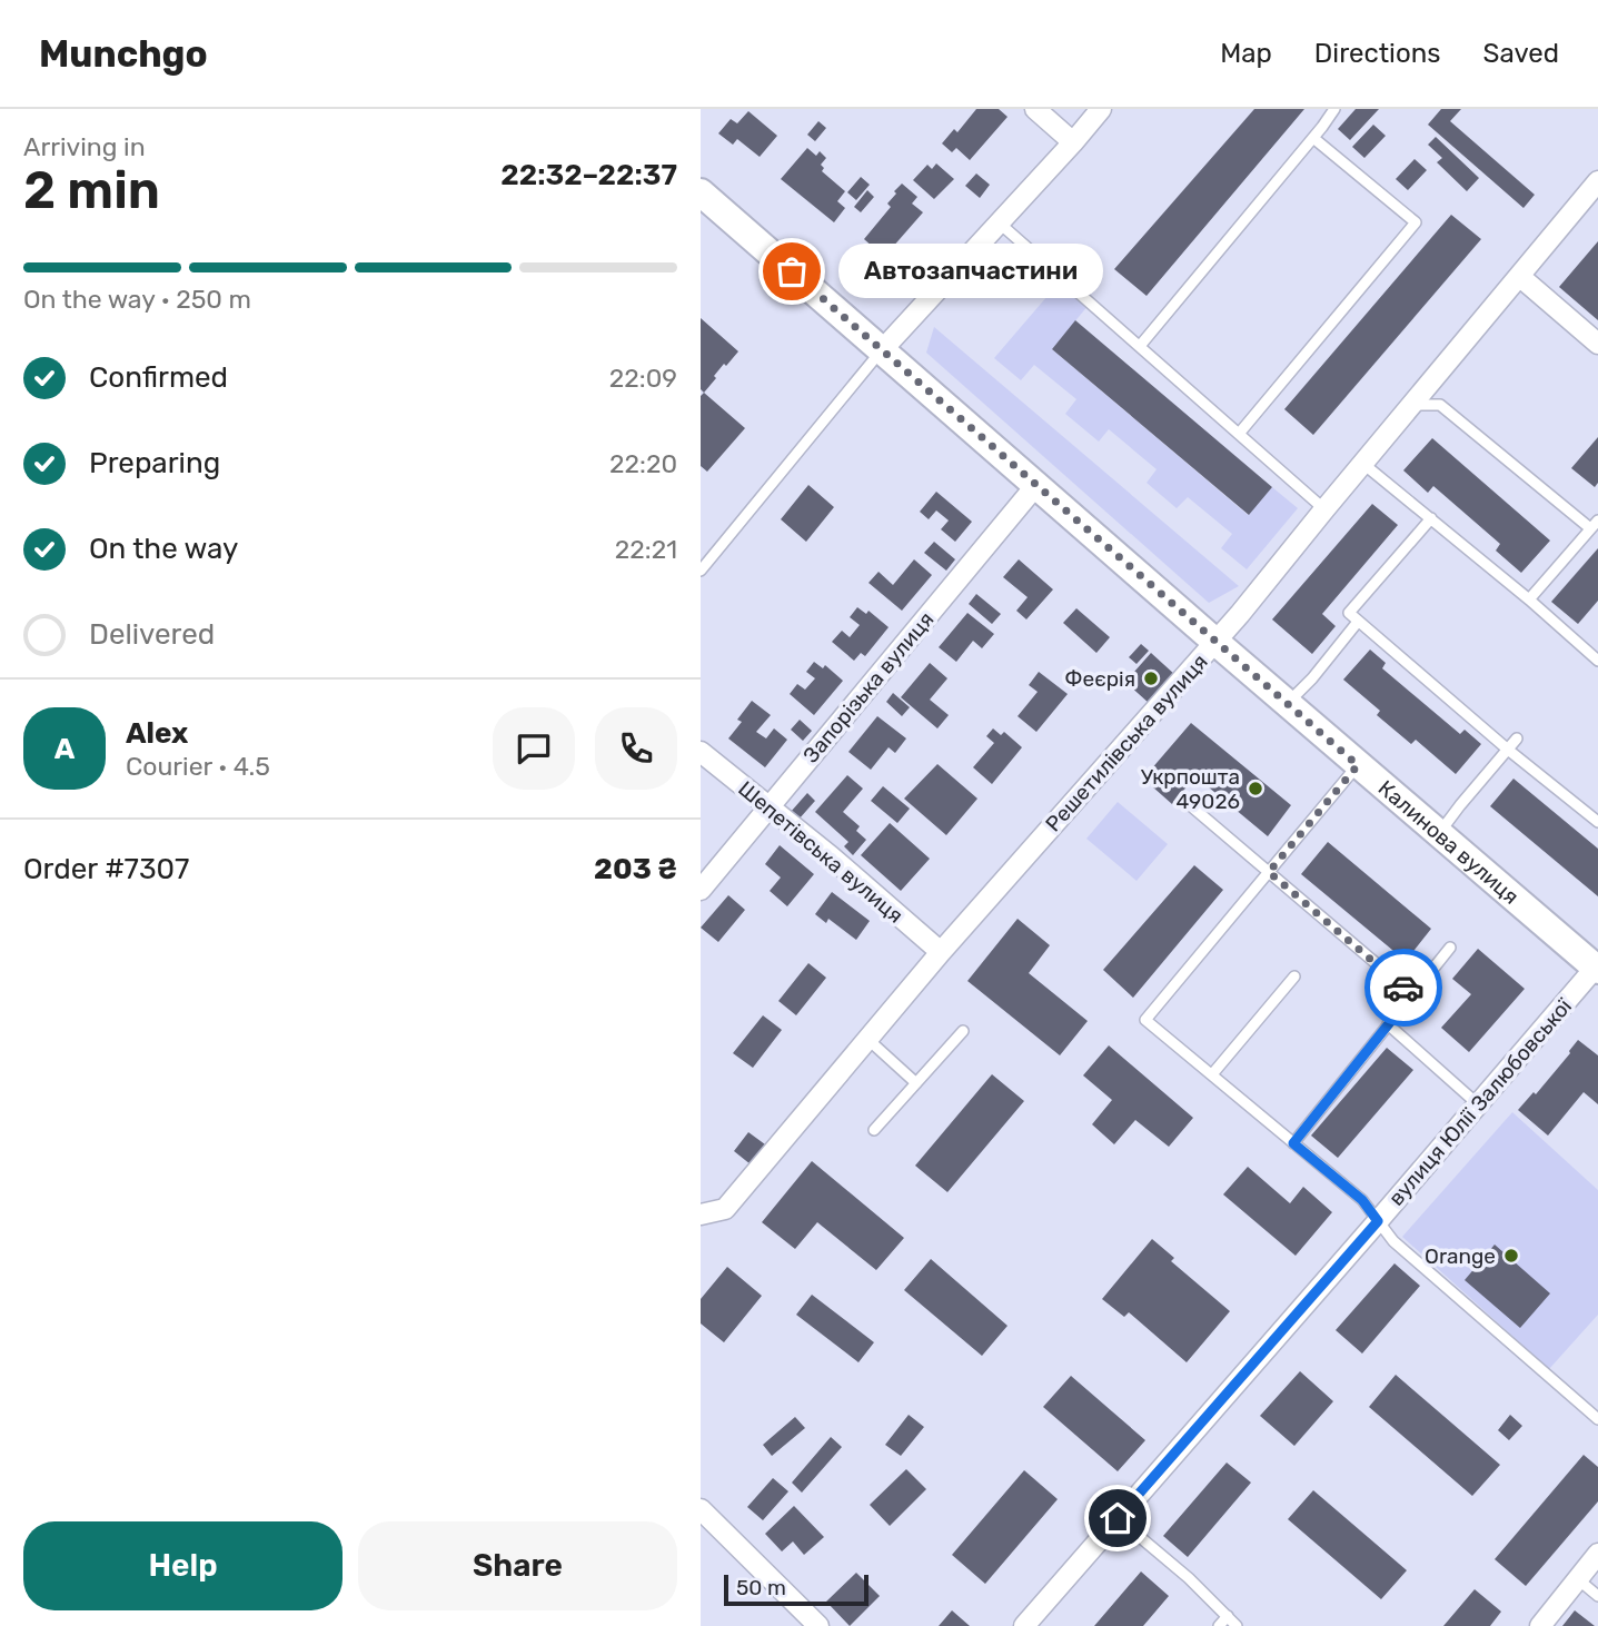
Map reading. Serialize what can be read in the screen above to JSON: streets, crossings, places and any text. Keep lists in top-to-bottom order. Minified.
{"streets":{"main road":["Калинова вулиця"],"street":["Запорізька вулиця","Решетилівська вулиця","Шепетівська вулиця","вулиця Юлії Залюбовської"]},"crossings":[["Запорізька вулиця","Калинова вулиця"],["Запорізька вулиця","Шепетівська вулиця"],["Решетилівська вулиця","Калинова вулиця"],["Решетилівська вулиця","Шепетівська вулиця"],["Калинова вулиця","вулиця Юлії Залюбовської"]],"places":["Автозапчастини","Феєрія","Укрпошта 49026","Orange"],"scale_bar":"50 m","page":{"header":"Munchgo","nav":["Map","Directions","Saved"],"heading":["2 min","Arriving in","22:32–22:37"],"panel":["Alex","Courier · 4.5","Order #7307","203 ₴"],"bar":"On the way · 250 m","bubble":"Автозапчастини","list":[["Confirmed","22:09"],["Preparing","22:20"],["On the way","22:21"],"Delivered"],"round":"A","buttons":["Help","Share"],"scale":"50 m"}}
